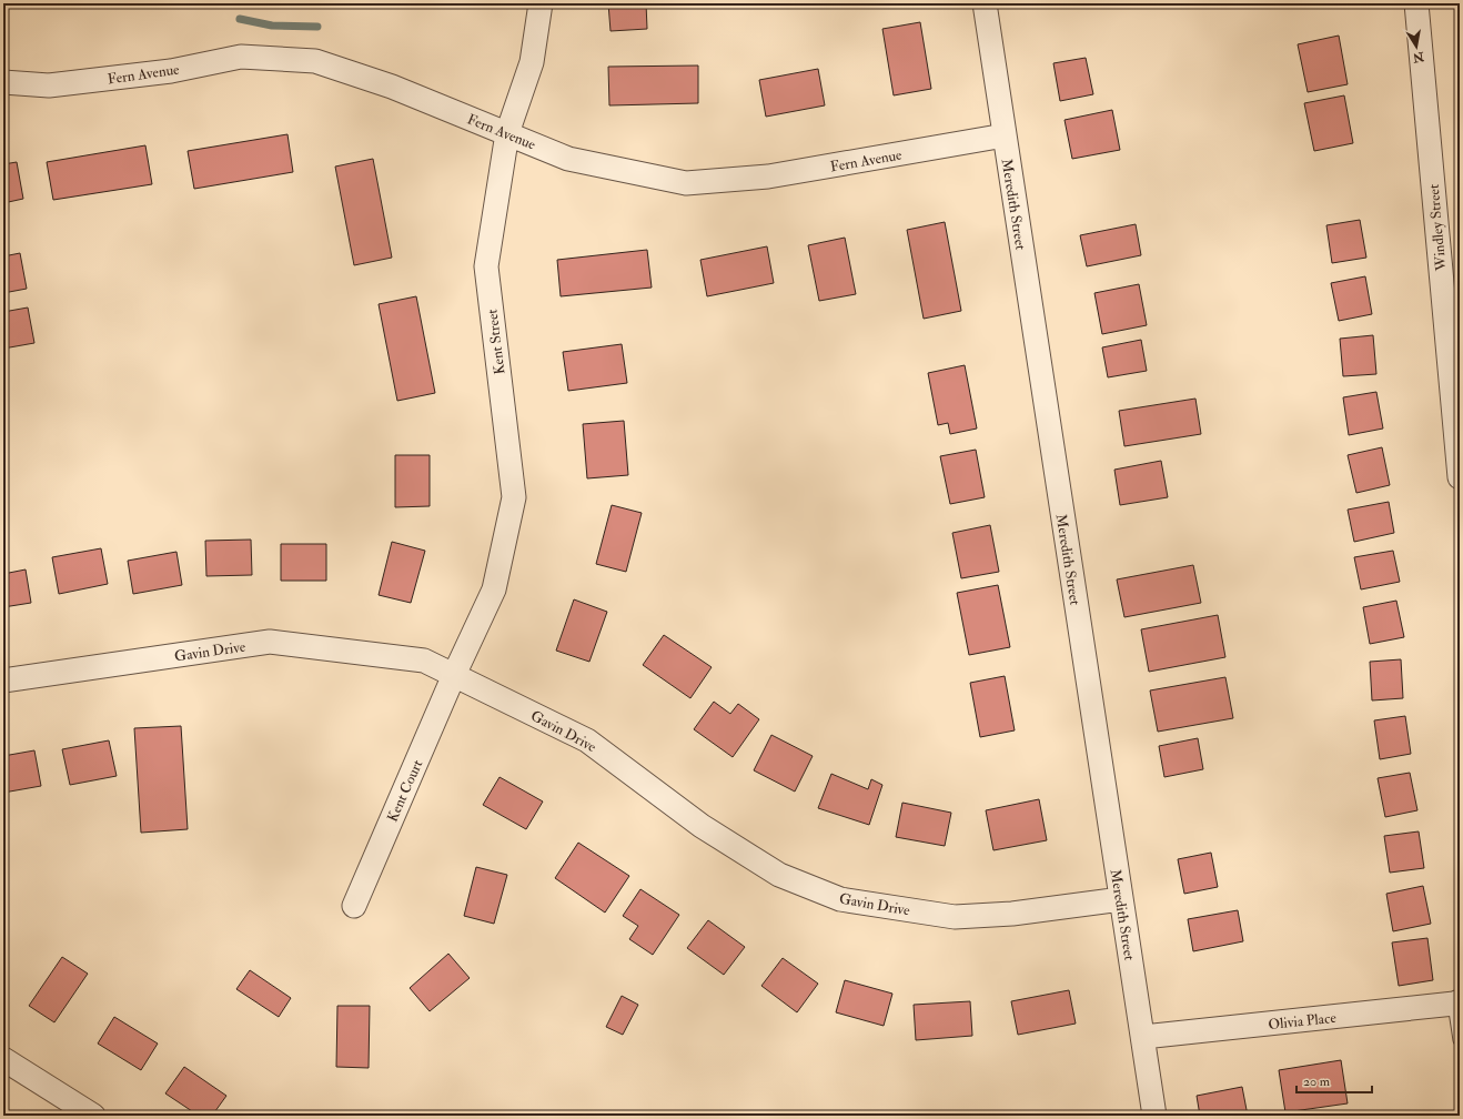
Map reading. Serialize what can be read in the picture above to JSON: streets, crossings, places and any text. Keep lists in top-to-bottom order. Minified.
{"streets":{"street":["Fern Avenue","Meredith Street","Windley Street","Kent Street","Gavin Drive","Kent Court","Olivia Place"]},"crossings":[["Fern Avenue","Meredith Street"],["Fern Avenue","Kent Street"],["Meredith Street","Gavin Drive"],["Meredith Street","Olivia Place"],["Kent Street","Gavin Drive"],["Kent Street","Kent Court"],["Gavin Drive","Kent Court"]],"scale_bar":"20 m","north":"bottom"}
